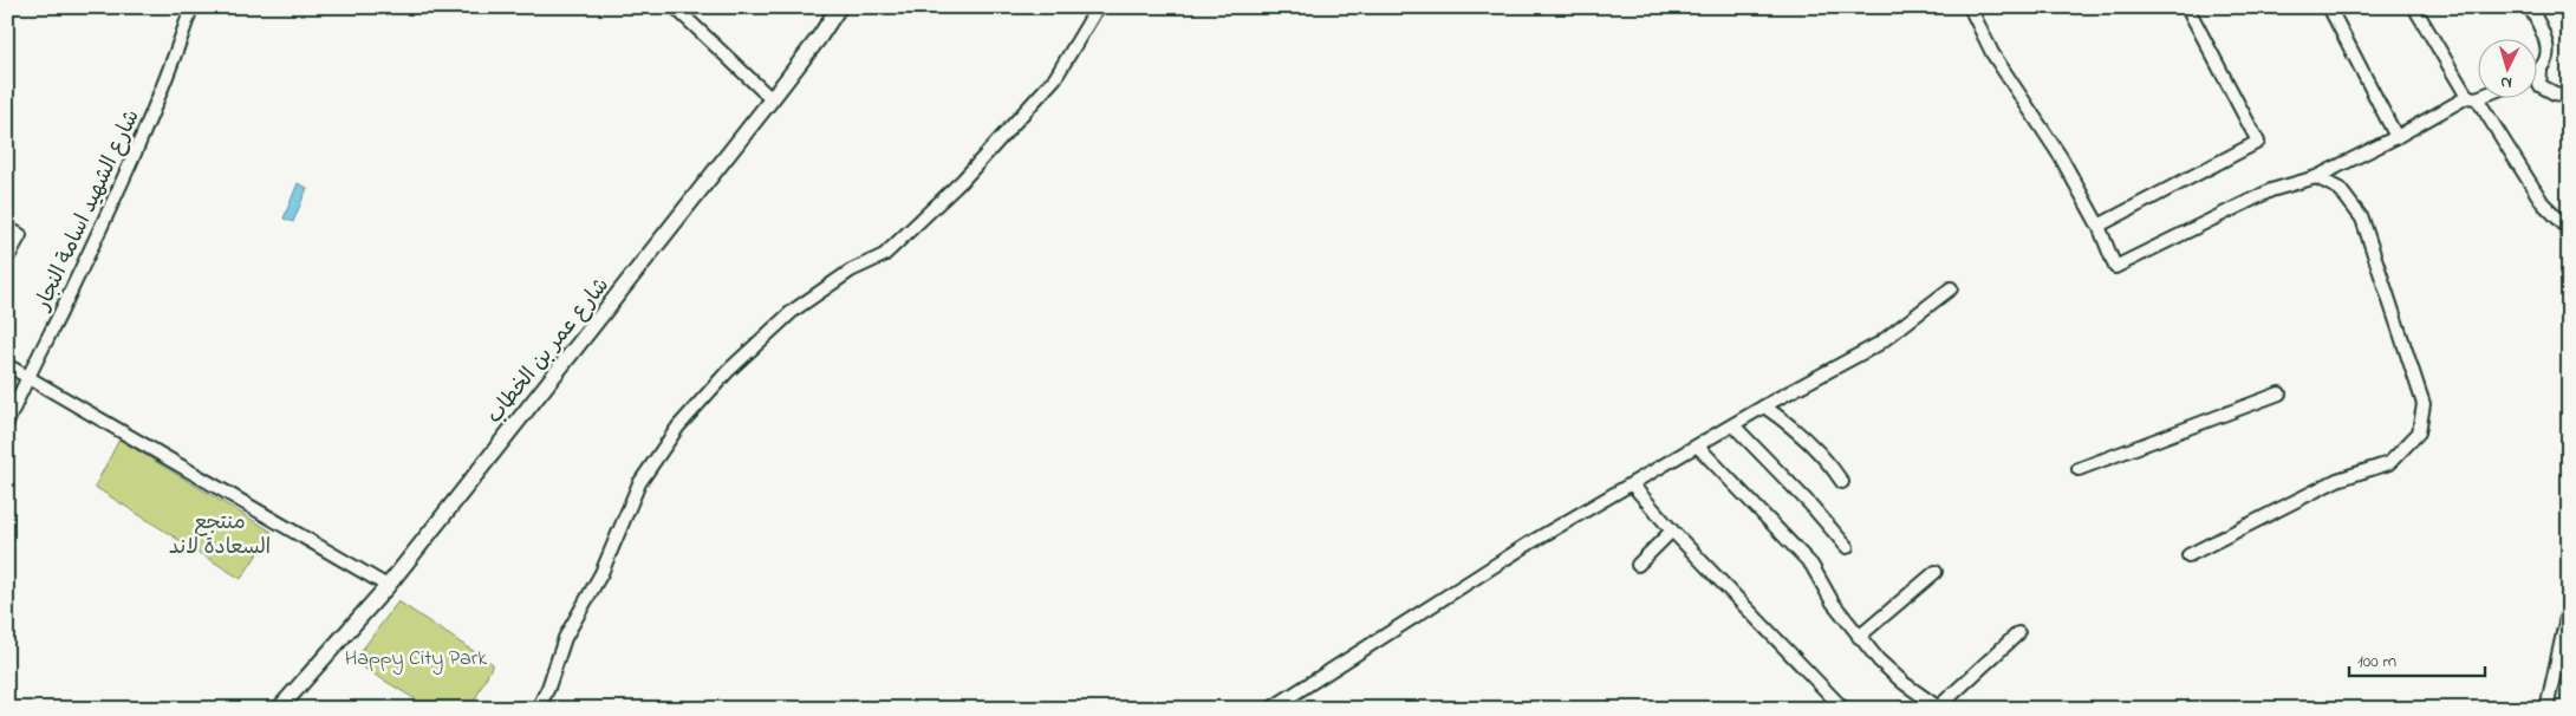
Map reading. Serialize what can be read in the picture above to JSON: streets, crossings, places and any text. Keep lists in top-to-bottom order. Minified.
{"streets":{"main road":["شارع عمر بن الخطاب"],"street":["شارع الشهيد اسامة النجار"]},"parks":["منتجع السعادة لاند","Happy City Park"],"scale_bar":"100 m","north":"bottom"}
